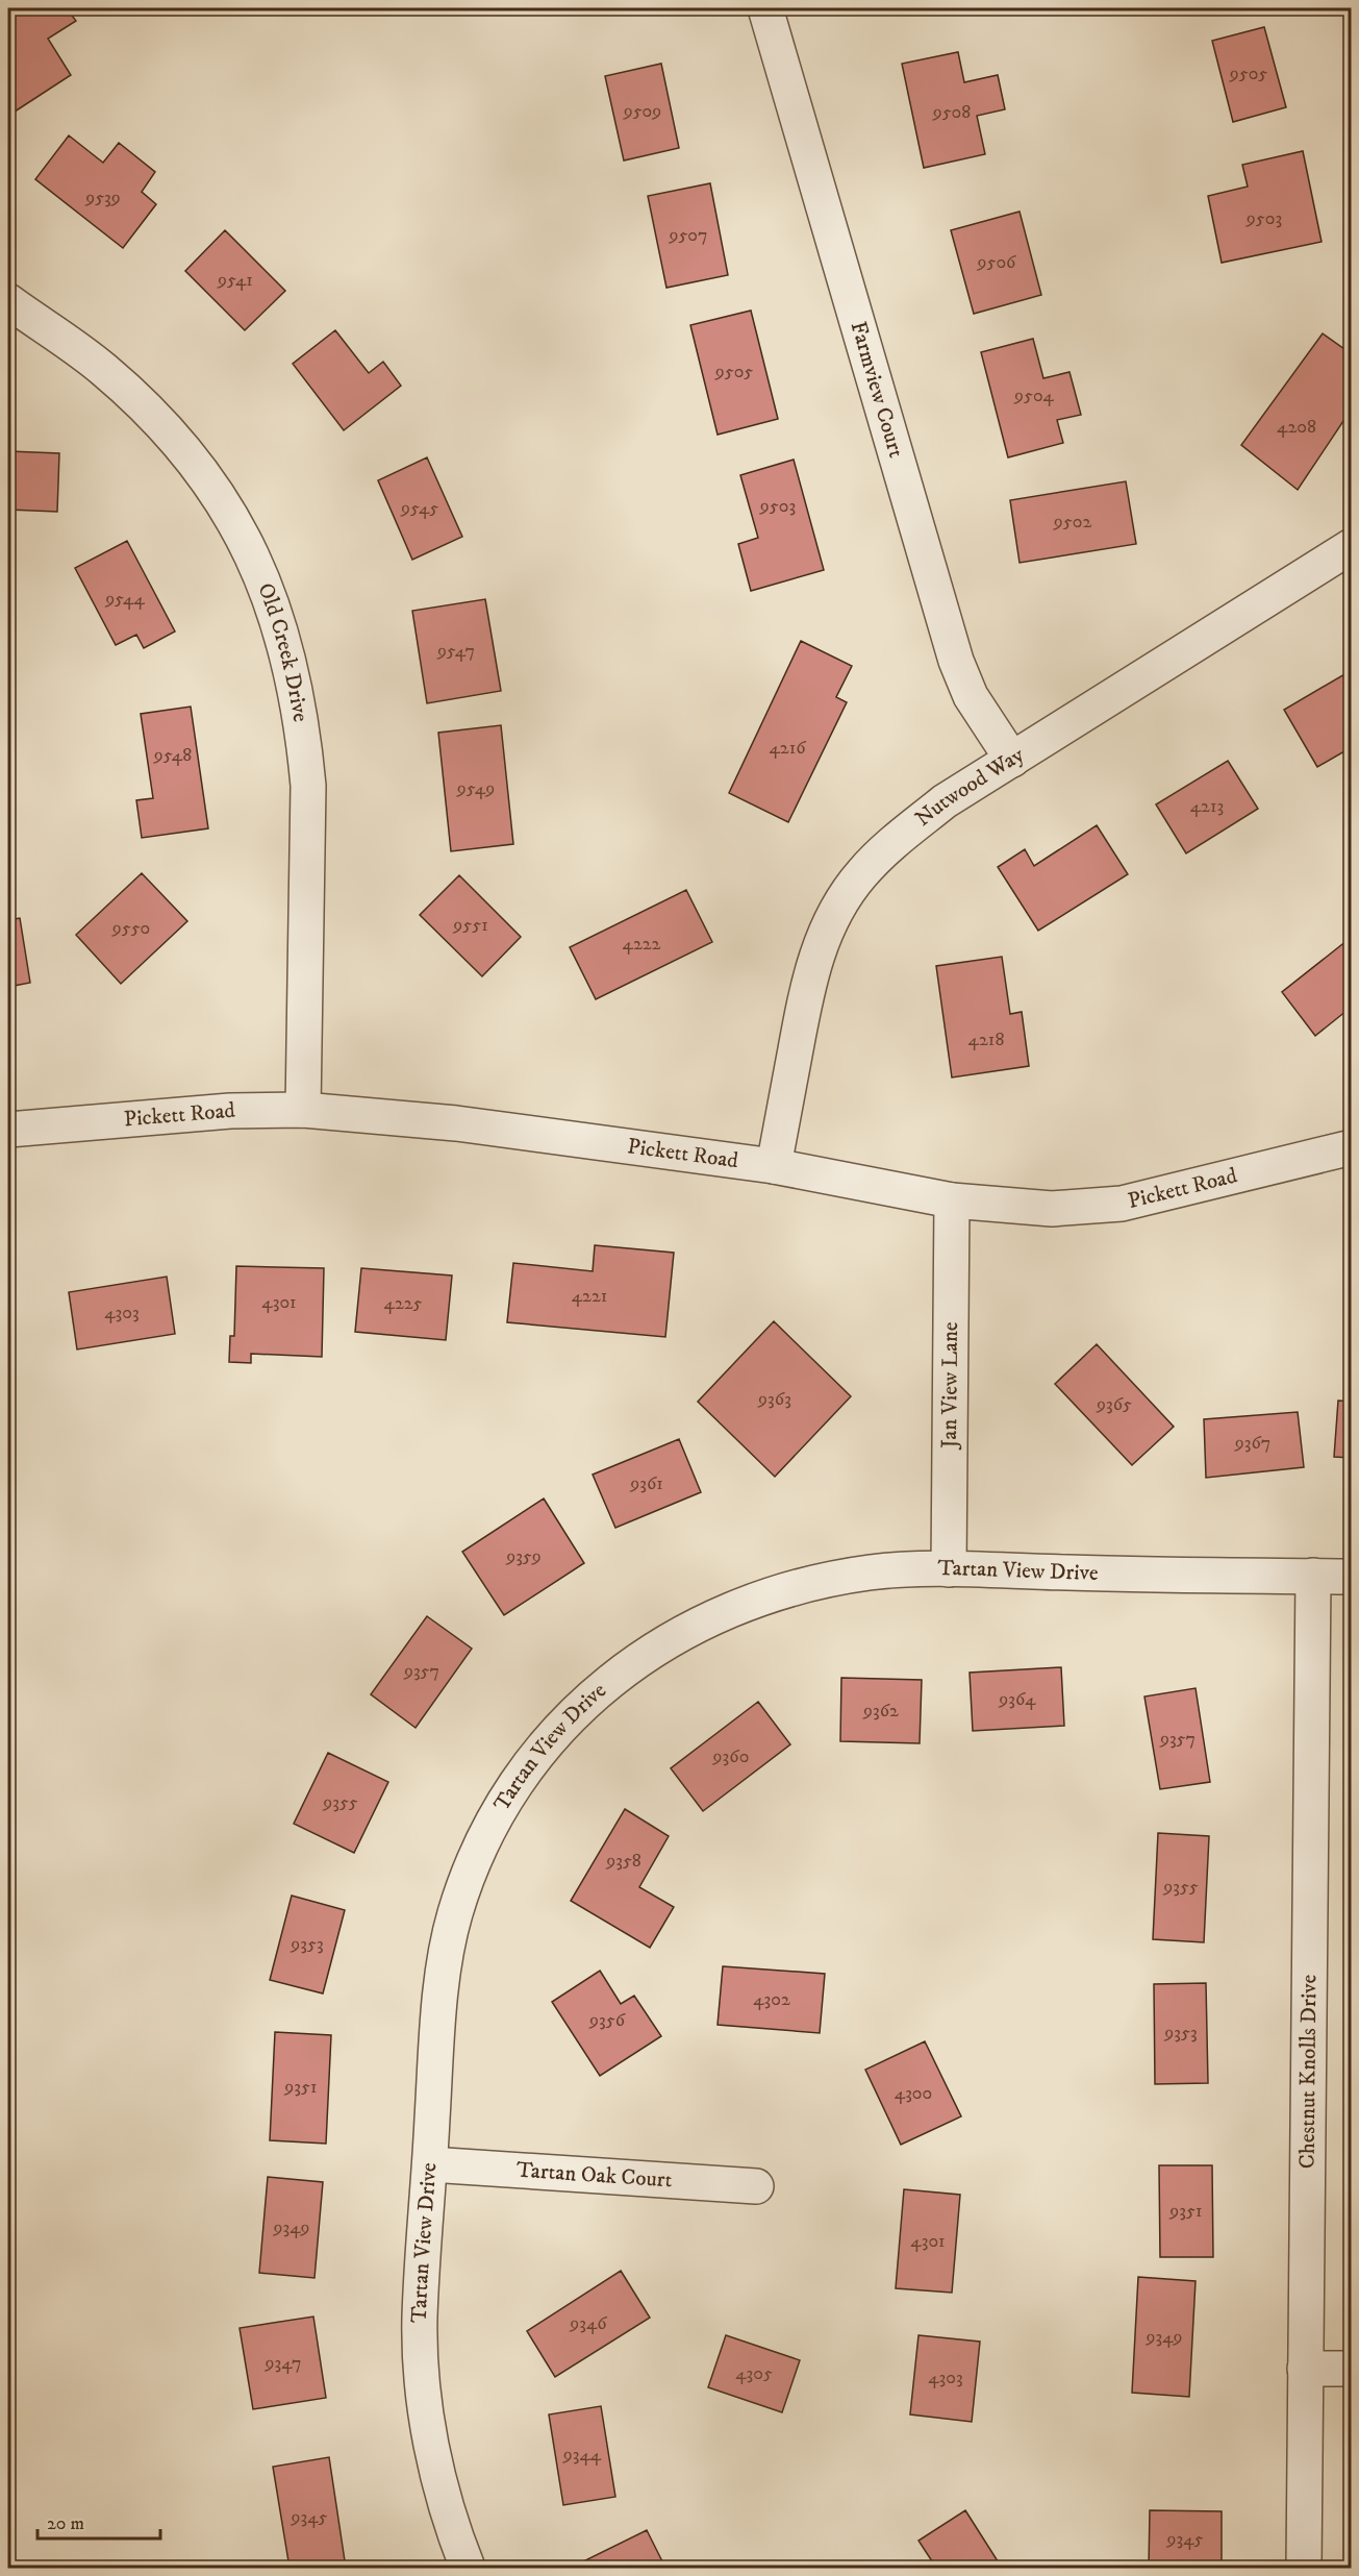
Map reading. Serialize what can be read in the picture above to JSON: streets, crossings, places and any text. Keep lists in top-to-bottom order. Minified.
{"streets":{"street":["Farmview Court","Old Creek Drive","Nutwood Way","Pickett Road","Jan View Lane","Tartan View Drive","Chestnut Knolls Drive","Tartan Oak Court"]},"crossings":[["Farmview Court","Nutwood Way"],["Old Creek Drive","Pickett Road"],["Nutwood Way","Pickett Road"],["Pickett Road","Jan View Lane"],["Jan View Lane","Tartan View Drive"],["Tartan View Drive","Chestnut Knolls Drive"],["Tartan View Drive","Tartan Oak Court"]],"house_numbers":["9505","9509","9508","9539","9503","9507","9506","9541","9505","9504","4208","9503","9545","9502","9544","9547","4216","9548","9549","4213","9551","9550","4222","4218","4221","4301","4225","4303","9363","9365","9367","9361","9359","9357","9364","9362","9357","9360","9355","9358","9355","9353","4302","9356","9353","9351","4300","9351","9349","4301","9346","9349","9347","4305","4303","9344","9345","9345"],"scale_bar":"20 m"}
